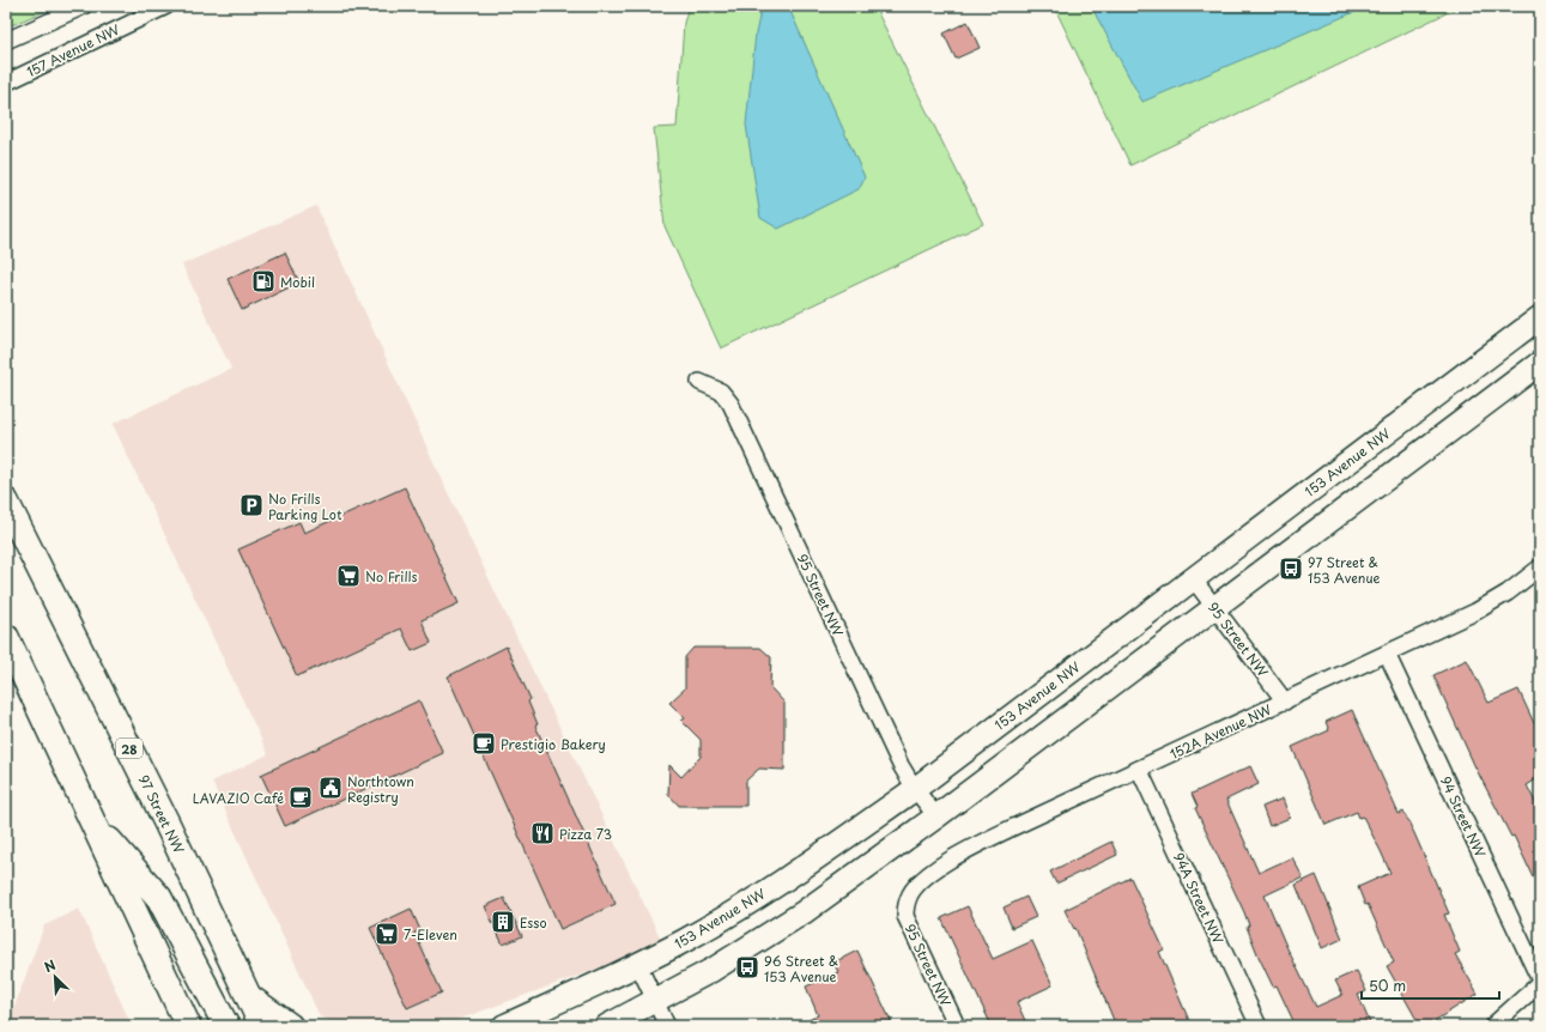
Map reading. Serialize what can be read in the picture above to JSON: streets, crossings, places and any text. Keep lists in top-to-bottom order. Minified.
{"streets":{"main road":["153 Avenue NW","28","97 Street NW"],"street":["157 Avenue NW","95 Street NW","152A Avenue NW","94 Street NW","94A Street NW"]},"crossings":[["153 Avenue NW","95 Street NW"],["95 Street NW","152A Avenue NW"],["152A Avenue NW","94 Street NW"],["152A Avenue NW","94A Street NW"]],"places":{"fuel station":["Mobil"],"parking":["No Frills Parking Lot"],"bus stop":["97 Street & 153 Avenue","96 Street & 153 Avenue"],"supermarket":["No Frills","7-Eleven"],"cafe":["Prestigio Bakery","LAVAZIO Café"],"public building":["Northtown Registry"],"restaurant":["Pizza 73"],"building":["Esso"]},"scale_bar":"50 m","north":"top left"}
